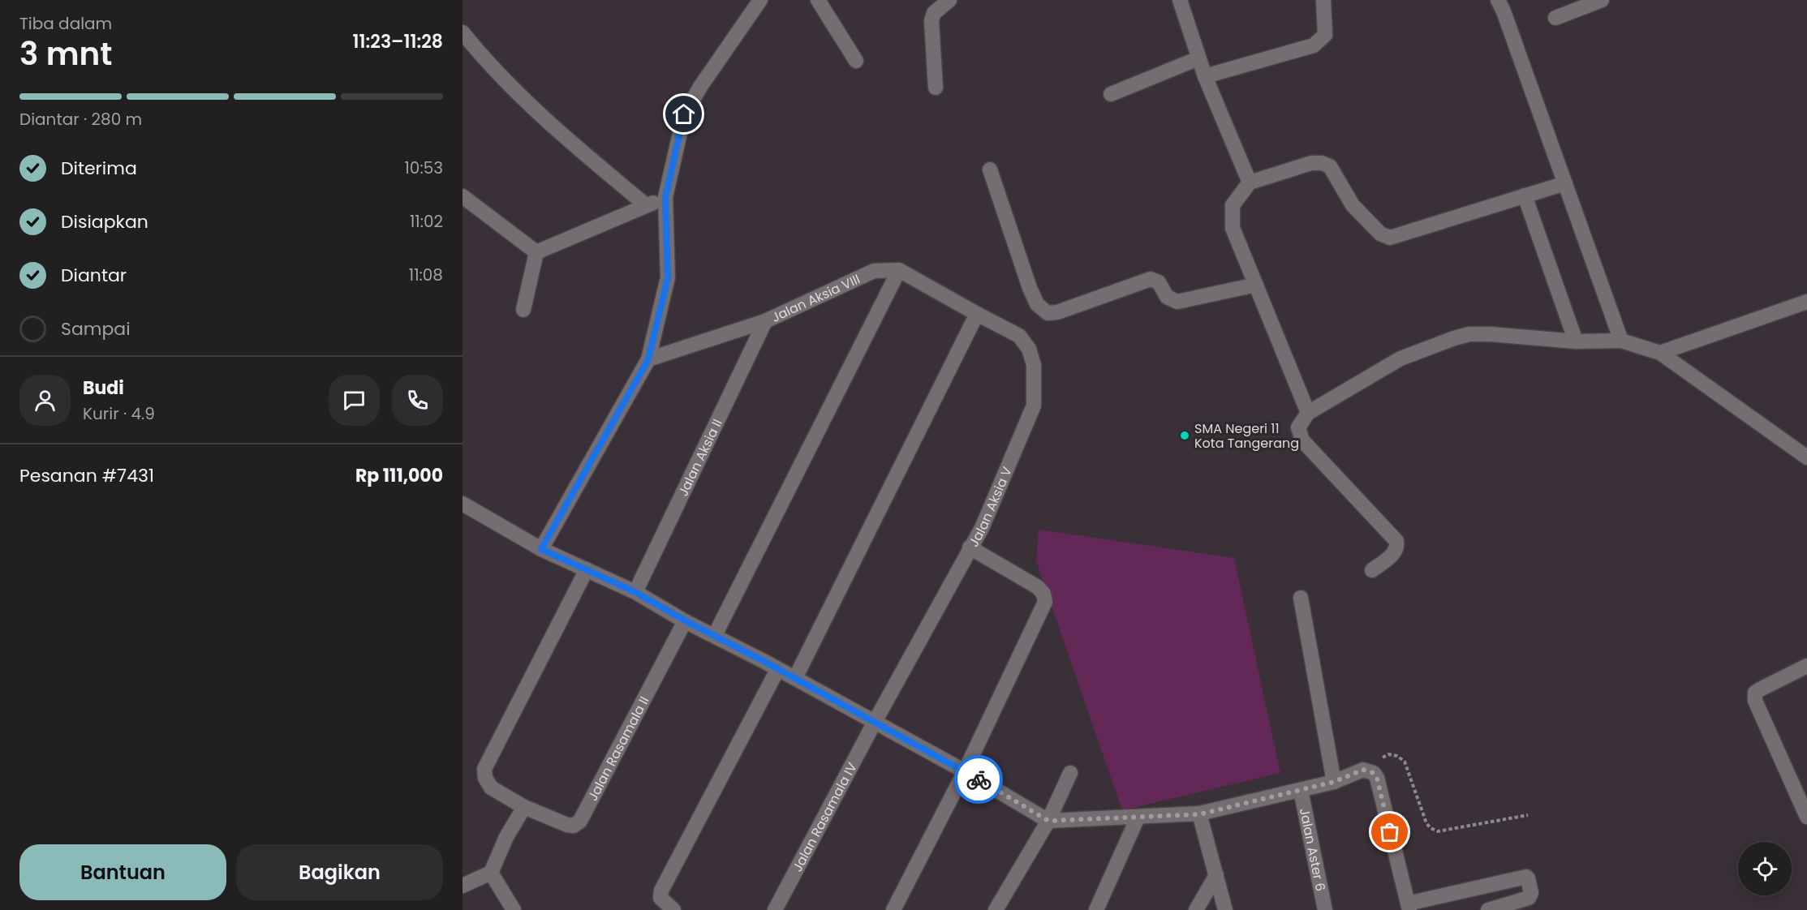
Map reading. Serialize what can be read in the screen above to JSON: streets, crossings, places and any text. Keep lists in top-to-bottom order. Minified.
{"streets":{"street":["Jalan Aksia VIII","Jalan Aksia II","Jalan Aksia V","Jalan Rasamala II","Jalan Rasamala IV","Jalan Aster 6"]},"crossings":[["Jalan Aksia VIII","Jalan Aksia II"],["Jalan Aksia V","Jalan Rasamala IV"]],"places":["SMA Negeri 11 Kota Tangerang"],"page":{"heading":["3 mnt","Tiba dalam","11:23–11:28"],"panel":["Budi","Kurir · 4.9","Pesanan #7431","Rp 111,000"],"bar":"Diantar · 280 m","list":[["Diterima","10:53"],["Disiapkan","11:02"],["Diantar","11:08"],"Sampai"],"buttons":["Bantuan","Bagikan"]}}
